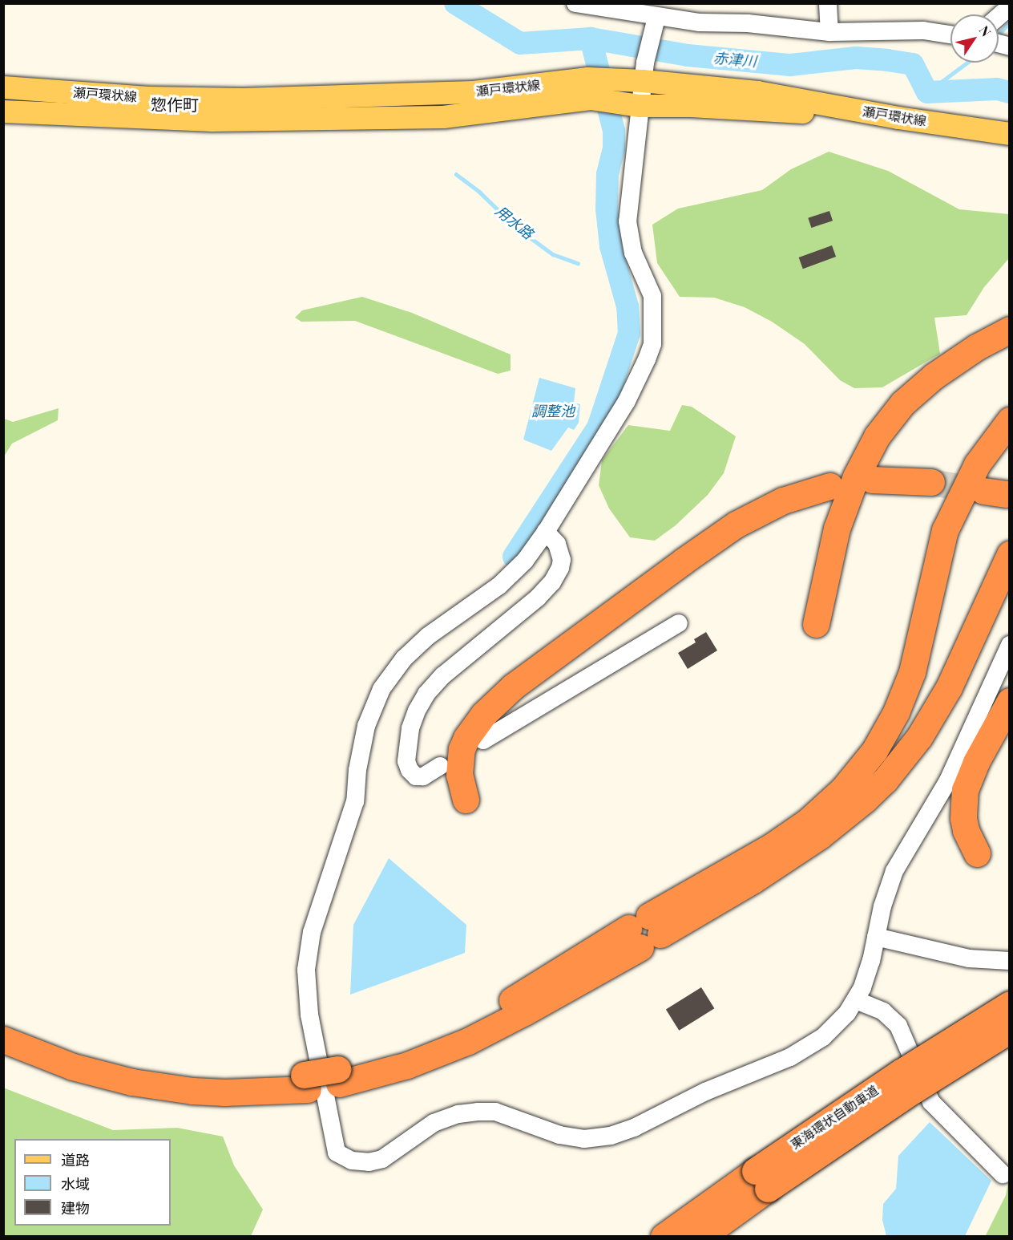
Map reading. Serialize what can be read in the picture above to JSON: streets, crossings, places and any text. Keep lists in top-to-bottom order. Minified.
{"streets":{"highway":["東海環状自動車道"],"main road":["瀬戸環状線"]},"districts":["惣作町"],"water":["赤津川","用水路","調整池"],"legend":["道路","水域","建物"],"north":"top right"}
